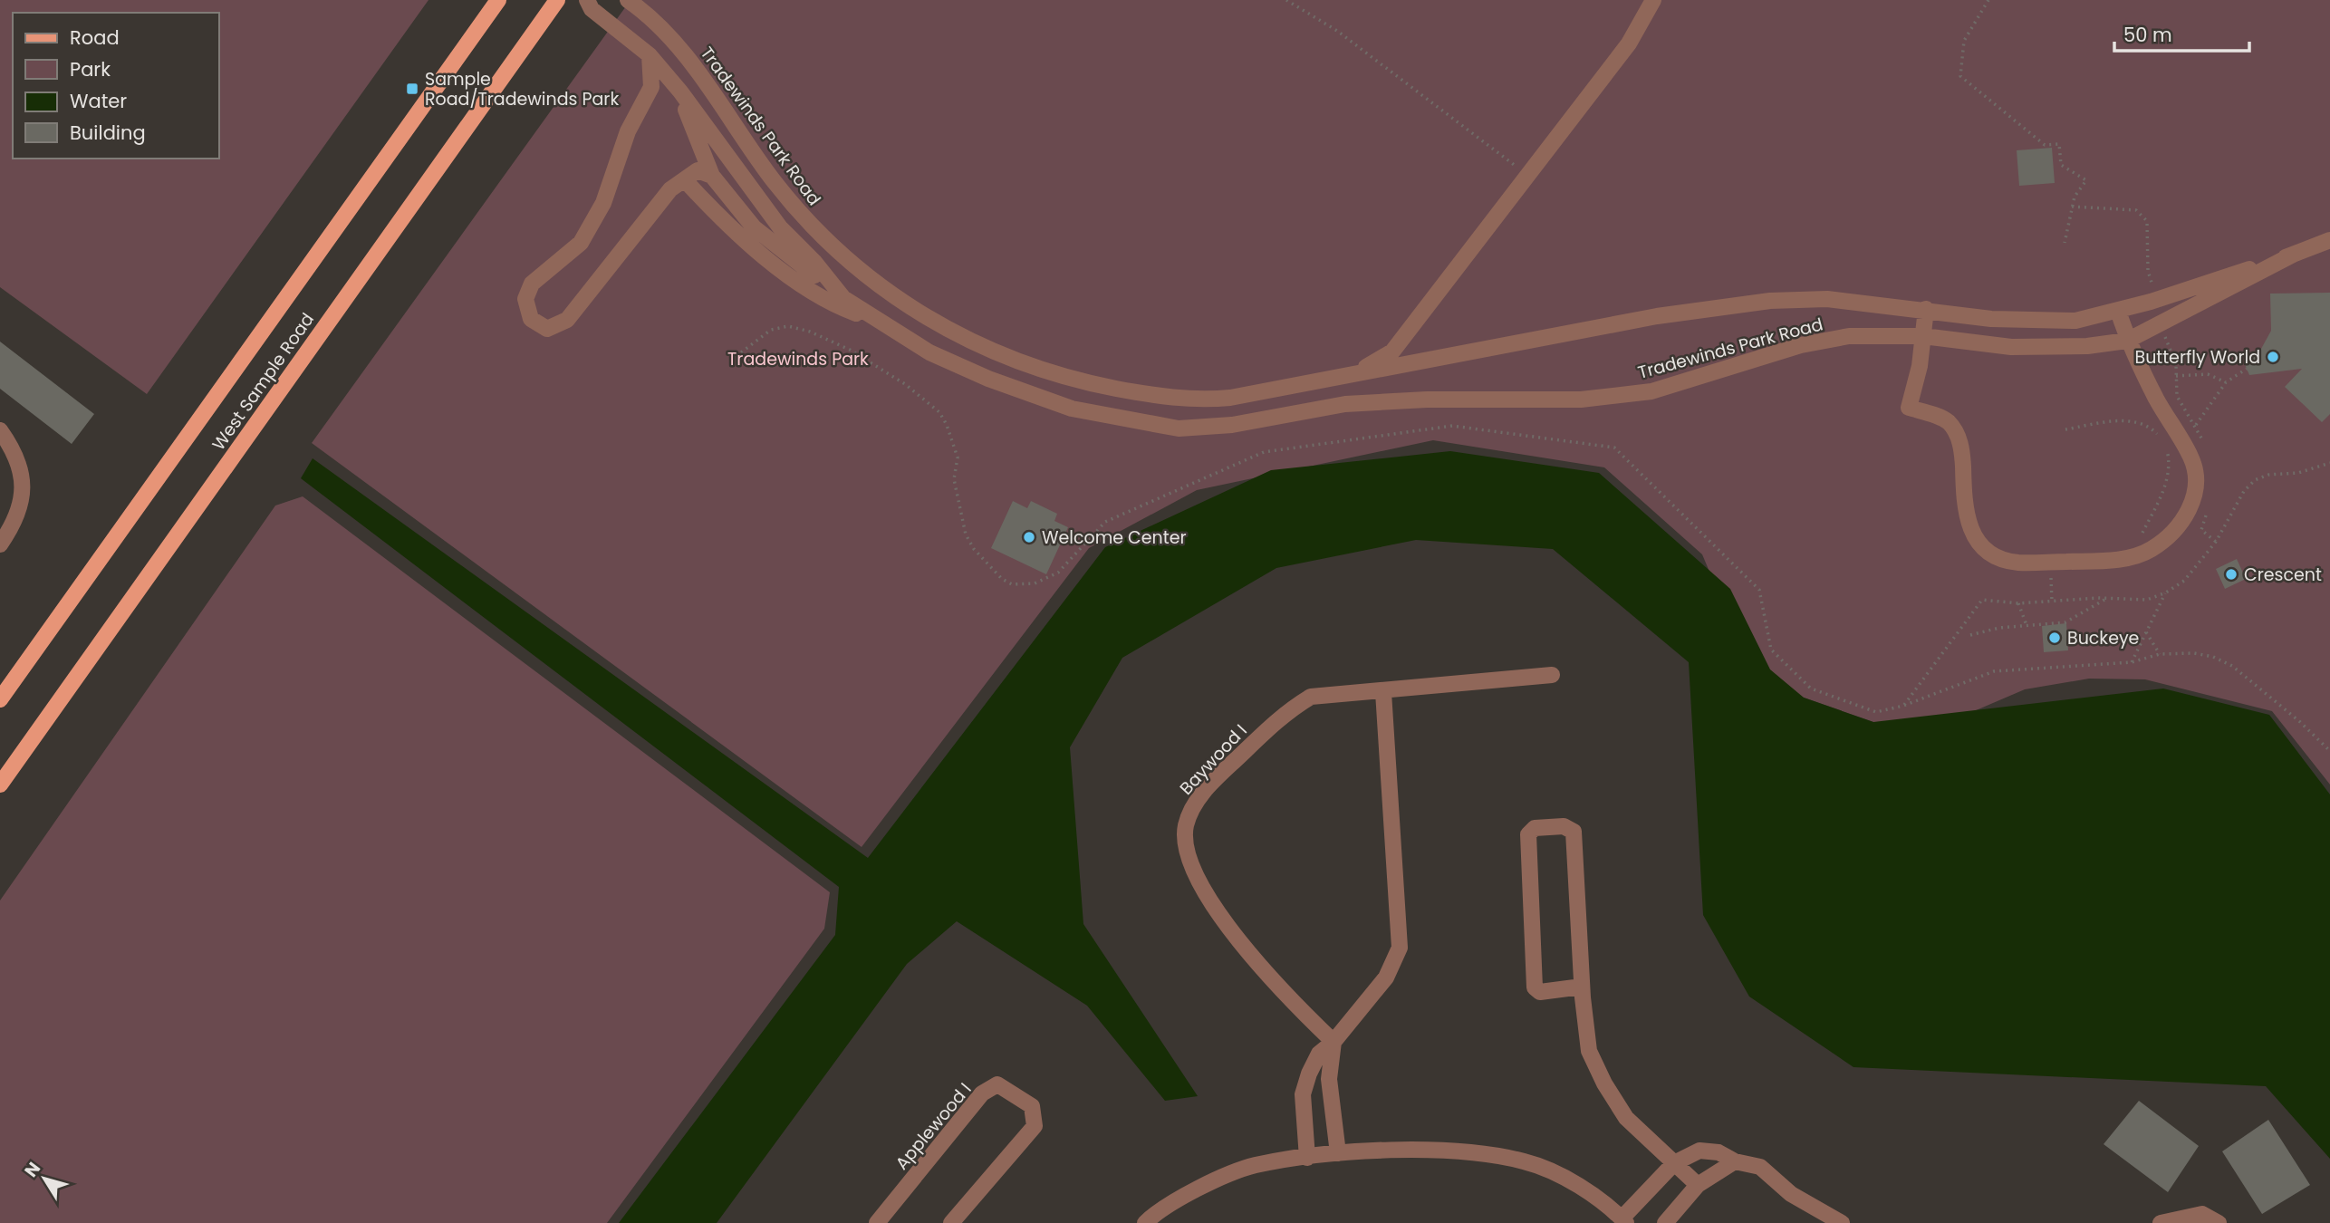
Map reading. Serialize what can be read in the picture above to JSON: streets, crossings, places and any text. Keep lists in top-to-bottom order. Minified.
{"streets":{"main road":["West Sample Road"],"street":["Tradewinds Park Road","Baywood I","Applewood I"]},"parks":["Tradewinds Park"],"places":{"transit":["Sample Road/Tradewinds Park"],"other":["Butterfly World","Welcome Center","Crescent","Buckeye"]},"legend":["Road","Park","Water","Building"],"scale_bar":"50 m","north":"top left"}
